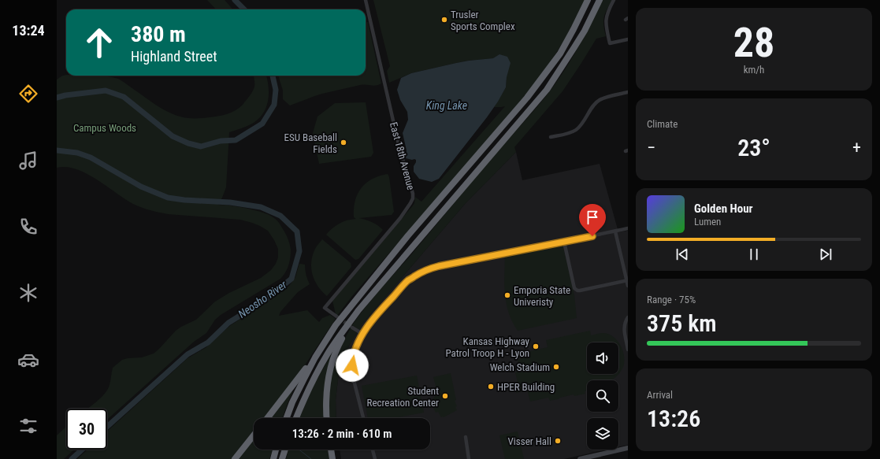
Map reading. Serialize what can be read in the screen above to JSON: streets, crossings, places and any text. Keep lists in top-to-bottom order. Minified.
{"streets":{"street":["East 18th Avenue"]},"water":["King Lake","Neosho River"],"parks":["Campus Woods"],"places":["Trusler Sports Complex","ESU Baseball Fields","Emporia State Univeristy","Kansas Highway Patrol Troop H - Lyon","Welch Stadium","HPER Building","Student Recreation Center","Visser Hall"],"page":{"tabs":"13:24","tile":[["28","km/h"],"Climate",["Range · 75%","375 km"],["Arrival","13:26"]],"turn":["380 m","Highland Street"],"heat":["−","23°","+"],"song":["Golden Hour","Lumen"],"limit":"30","trip":"13:26 · 2 min · 610 m"}}
